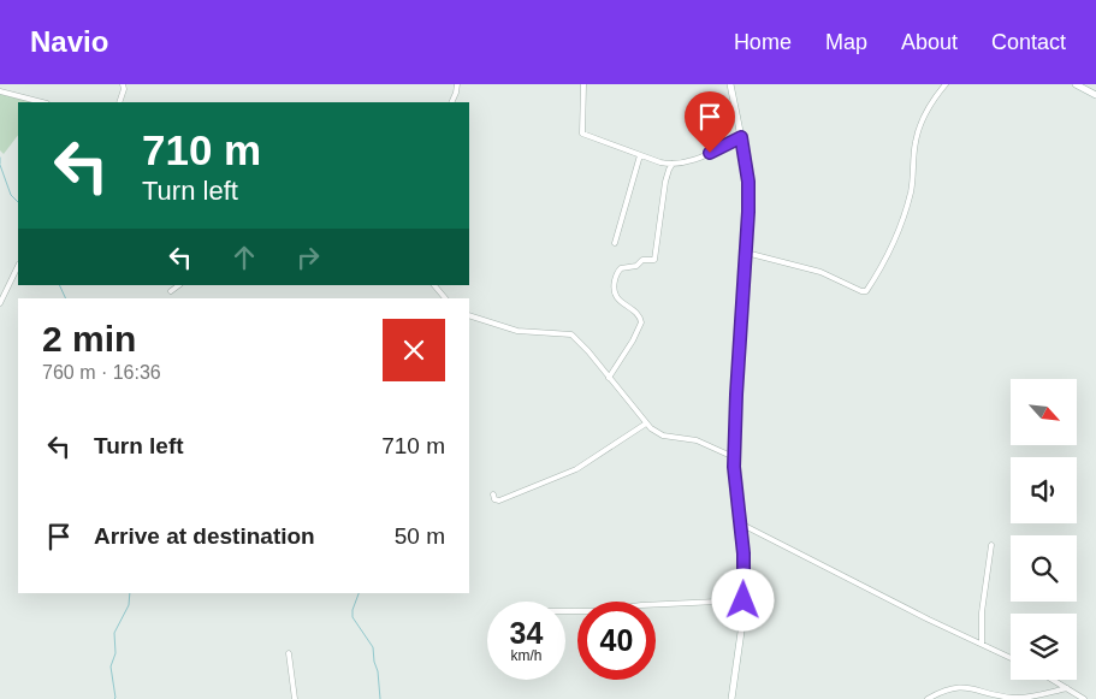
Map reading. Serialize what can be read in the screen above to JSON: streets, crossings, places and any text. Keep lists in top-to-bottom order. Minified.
{"north":"bottom right","page":{"header":"Navio","nav":["Home","Map","About","Contact"],"turn":["710 m","Turn left"],"heading":["2 min","760 m · 16:36"],"list":[{"name":"Turn left","value":"710 m"},{"name":"Arrive at destination","value":"50 m"}],"speed":"34 km/h","limit":"40"}}
